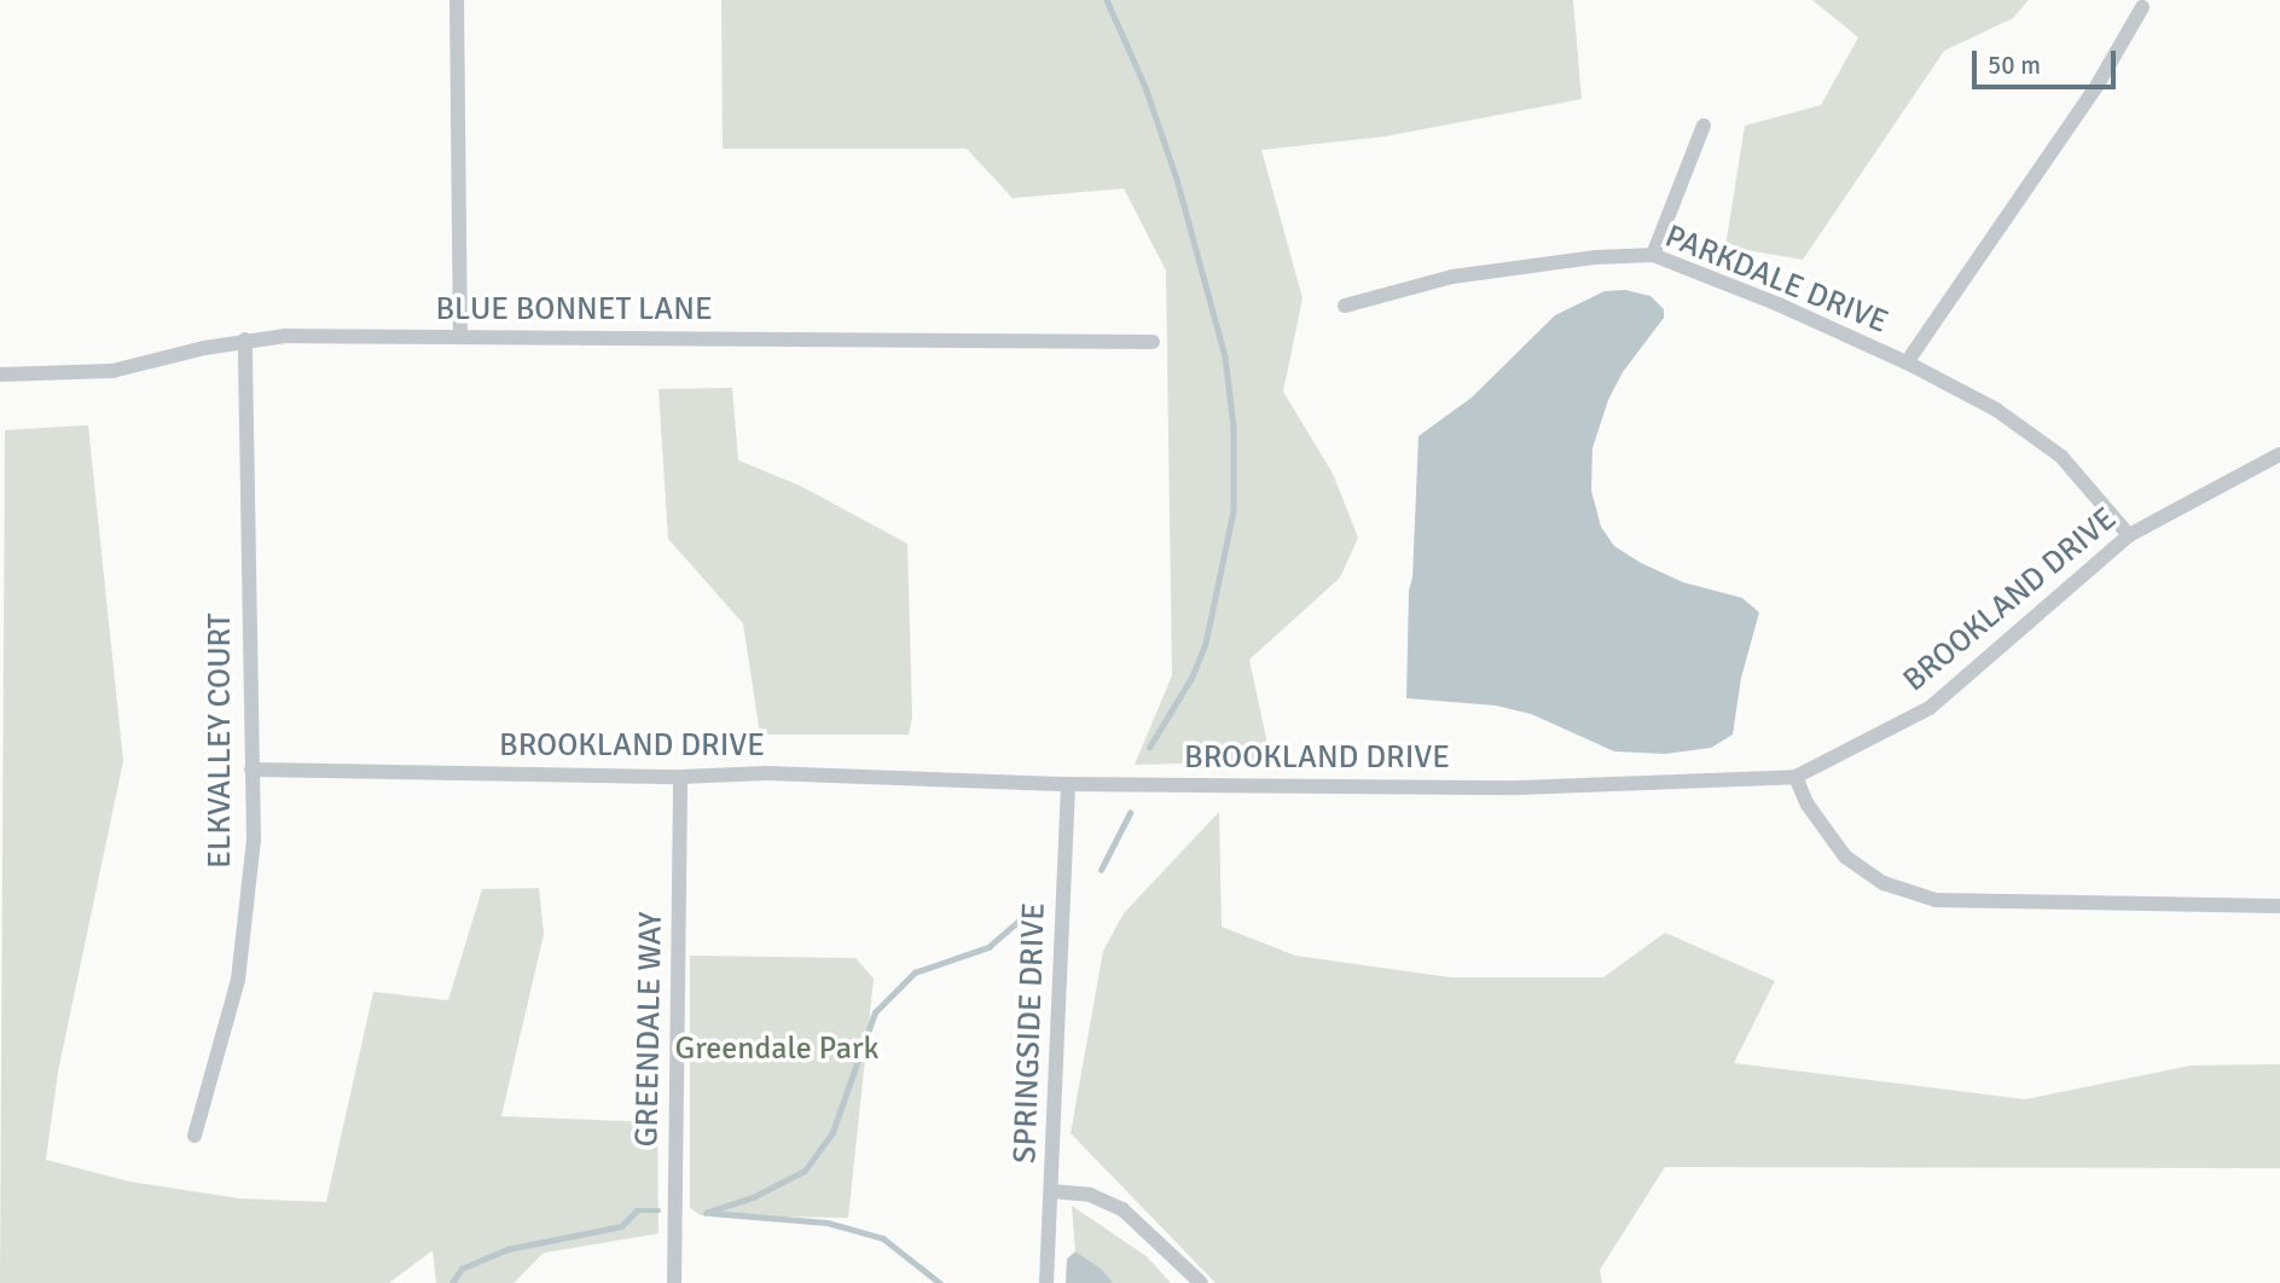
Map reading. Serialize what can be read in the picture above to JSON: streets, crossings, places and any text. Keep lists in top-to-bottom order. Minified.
{"streets":{"street":["PARKDALE DRIVE","BLUE BONNET LANE","BROOKLAND DRIVE","ELKVALLEY COURT","GREENDALE WAY","SPRINGSIDE DRIVE"]},"crossings":[["PARKDALE DRIVE","BROOKLAND DRIVE"],["BLUE BONNET LANE","ELKVALLEY COURT"],["BROOKLAND DRIVE","ELKVALLEY COURT"],["BROOKLAND DRIVE","GREENDALE WAY"],["BROOKLAND DRIVE","SPRINGSIDE DRIVE"]],"parks":["Greendale Park"],"scale_bar":"50 m"}
